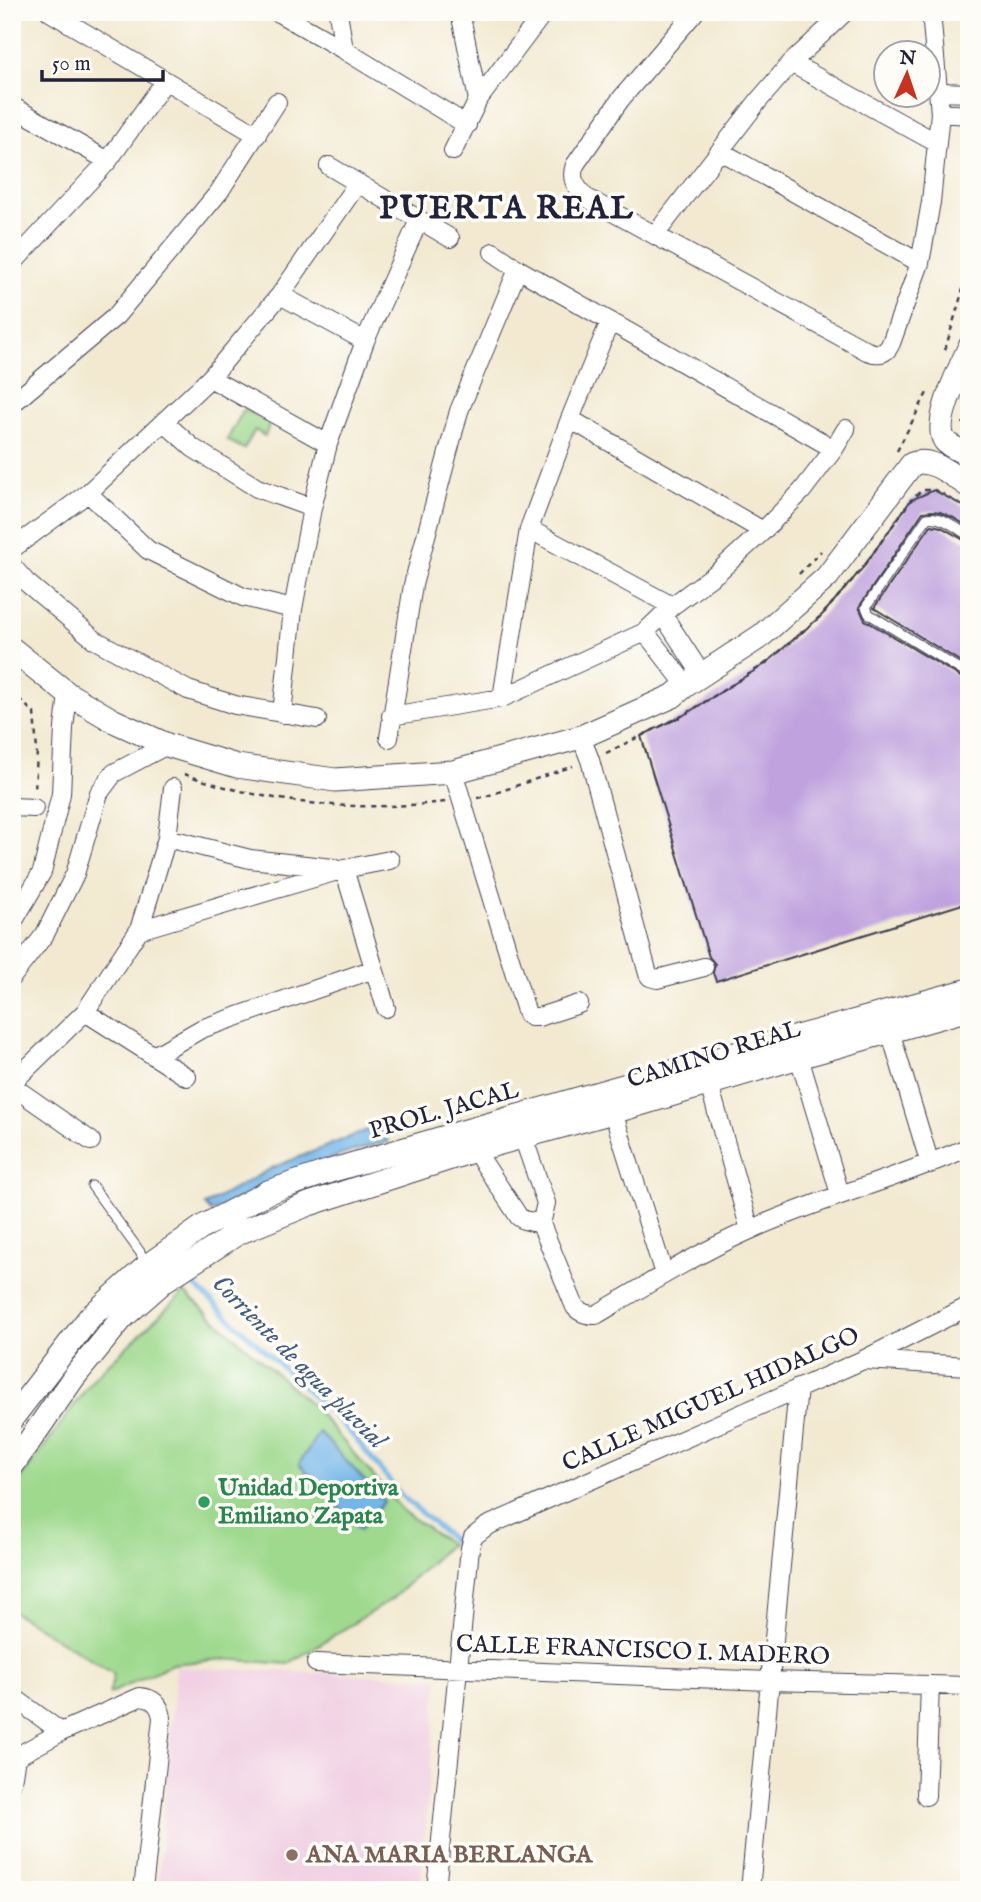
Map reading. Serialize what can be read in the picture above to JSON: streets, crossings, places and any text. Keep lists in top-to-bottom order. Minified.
{"streets":{"street":["CAMINO REAL","PROL. JACAL","CALLE MIGUEL HIDALGO","CALLE FRANCISCO I. MADERO"]},"crossings":[["CAMINO REAL","PROL. JACAL"],["CALLE MIGUEL HIDALGO","CALLE FRANCISCO I. MADERO"]],"districts":["PUERTA REAL"],"water":["Corriente de agua pluvial"],"places":["Unidad Deportiva Emiliano Zapata","ANA MARIA BERLANGA"],"scale_bar":"50 m","north":"top"}
